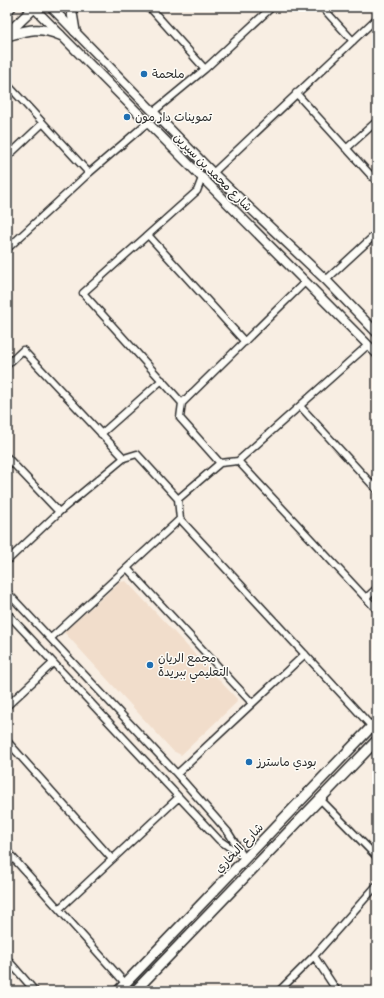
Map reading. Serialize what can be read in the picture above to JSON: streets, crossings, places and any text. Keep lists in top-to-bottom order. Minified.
{"streets":{"main road":["شارع البخاري"],"street":["شارع محمد بن سيرين"]},"places":["ملحمة","تموينات دار مون","مجمع الريان التعليمي ببريدة","بودي ماسترز"]}
